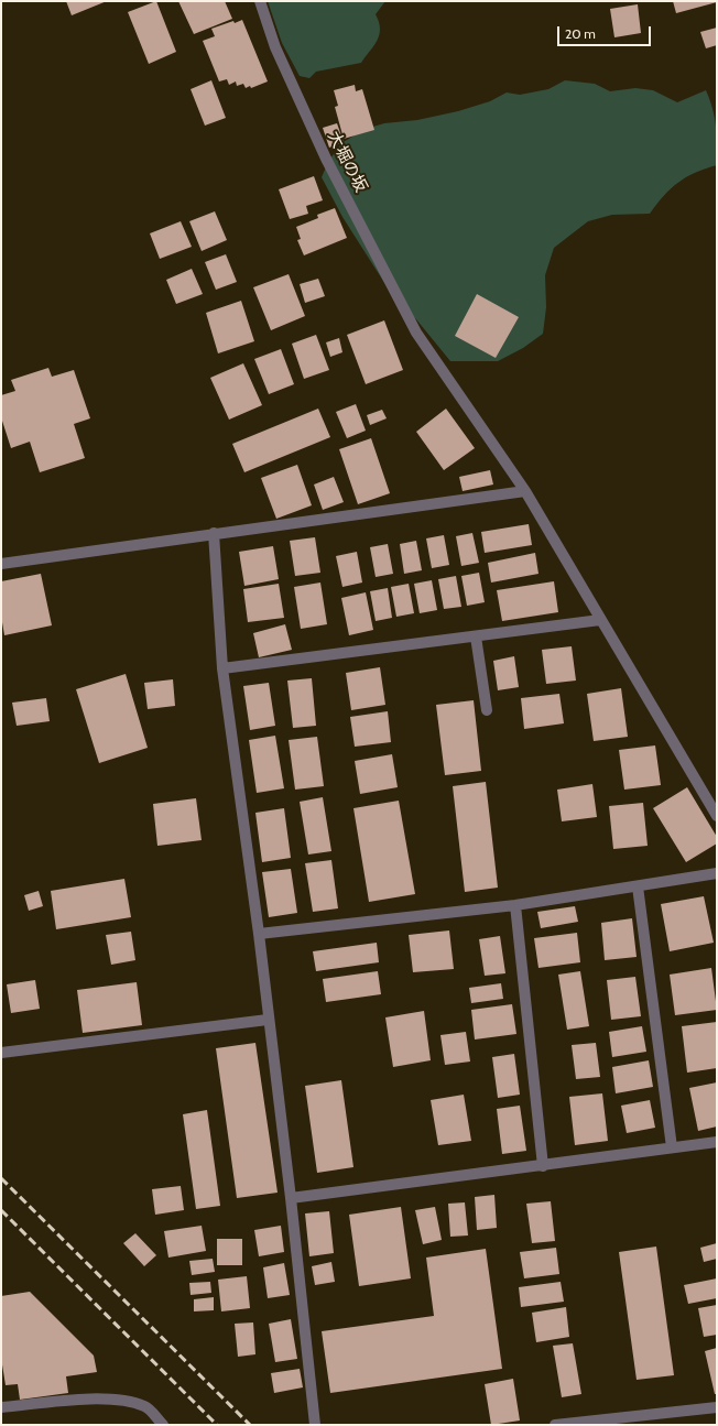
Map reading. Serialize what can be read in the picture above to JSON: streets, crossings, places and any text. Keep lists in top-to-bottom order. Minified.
{"streets":{"street":["大堀の坂"]},"scale_bar":"20 m"}
